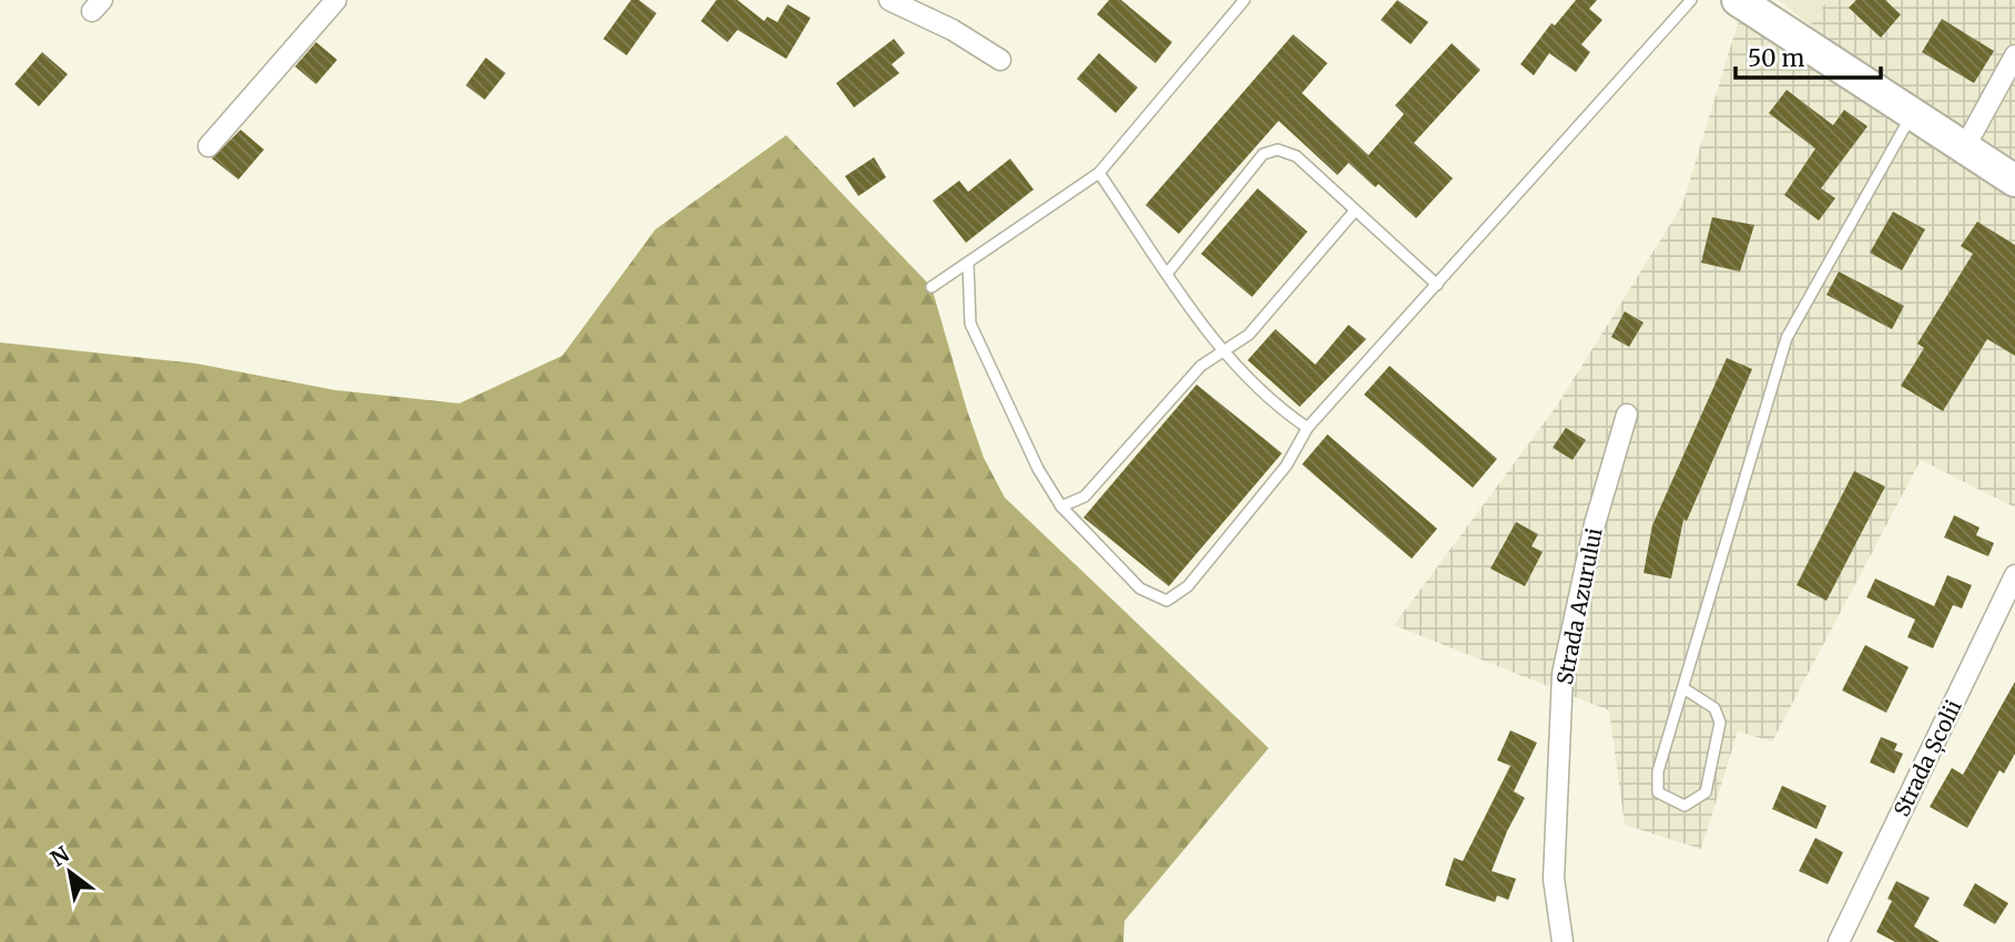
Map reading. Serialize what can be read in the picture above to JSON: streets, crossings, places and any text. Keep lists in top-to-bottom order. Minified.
{"streets":{"street":["Strada Azurului","Strada Școlii"]},"scale_bar":"50 m","north":"top left"}
